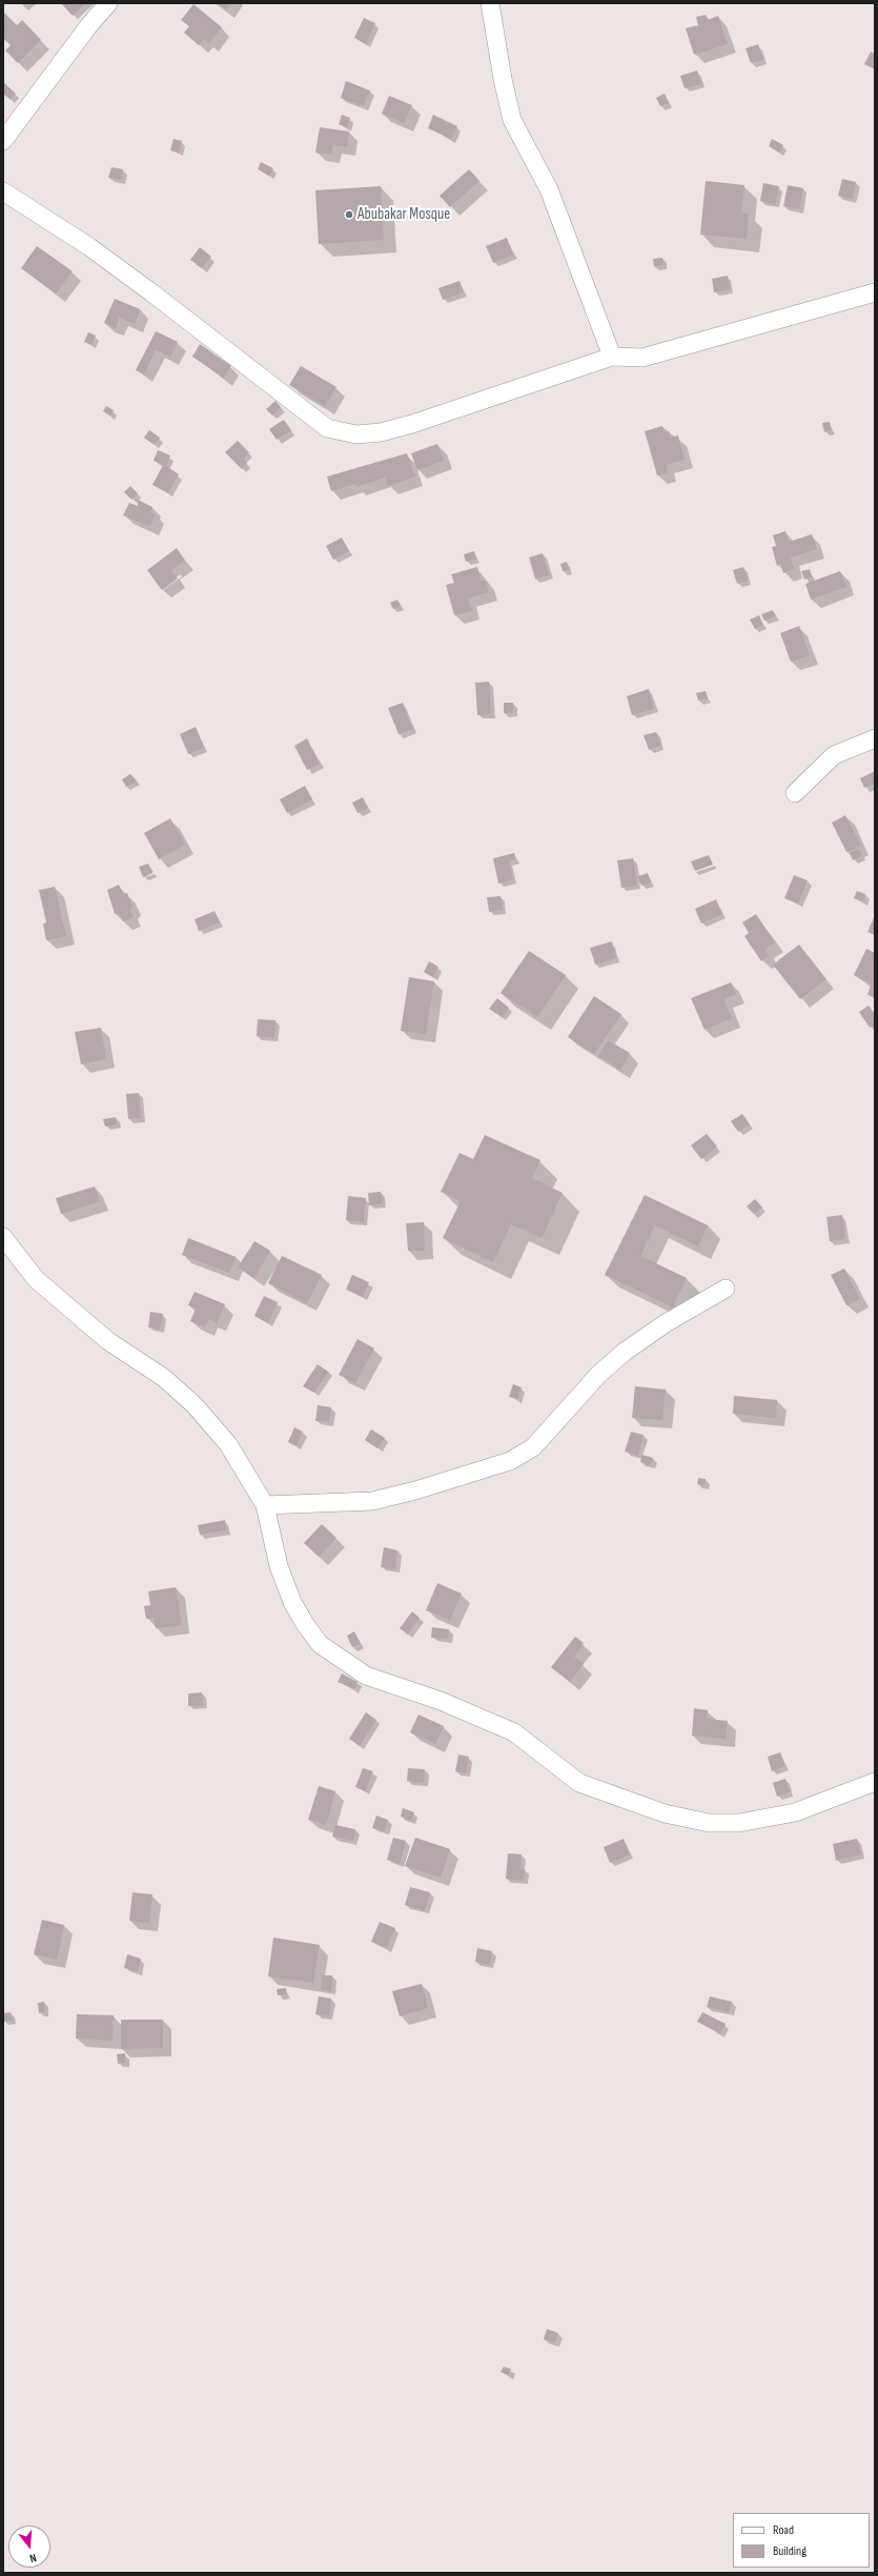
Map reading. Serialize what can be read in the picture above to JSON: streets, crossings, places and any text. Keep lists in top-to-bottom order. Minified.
{"places":["Abubakar Mosque"],"legend":["Road","Building"],"north":"bottom"}
